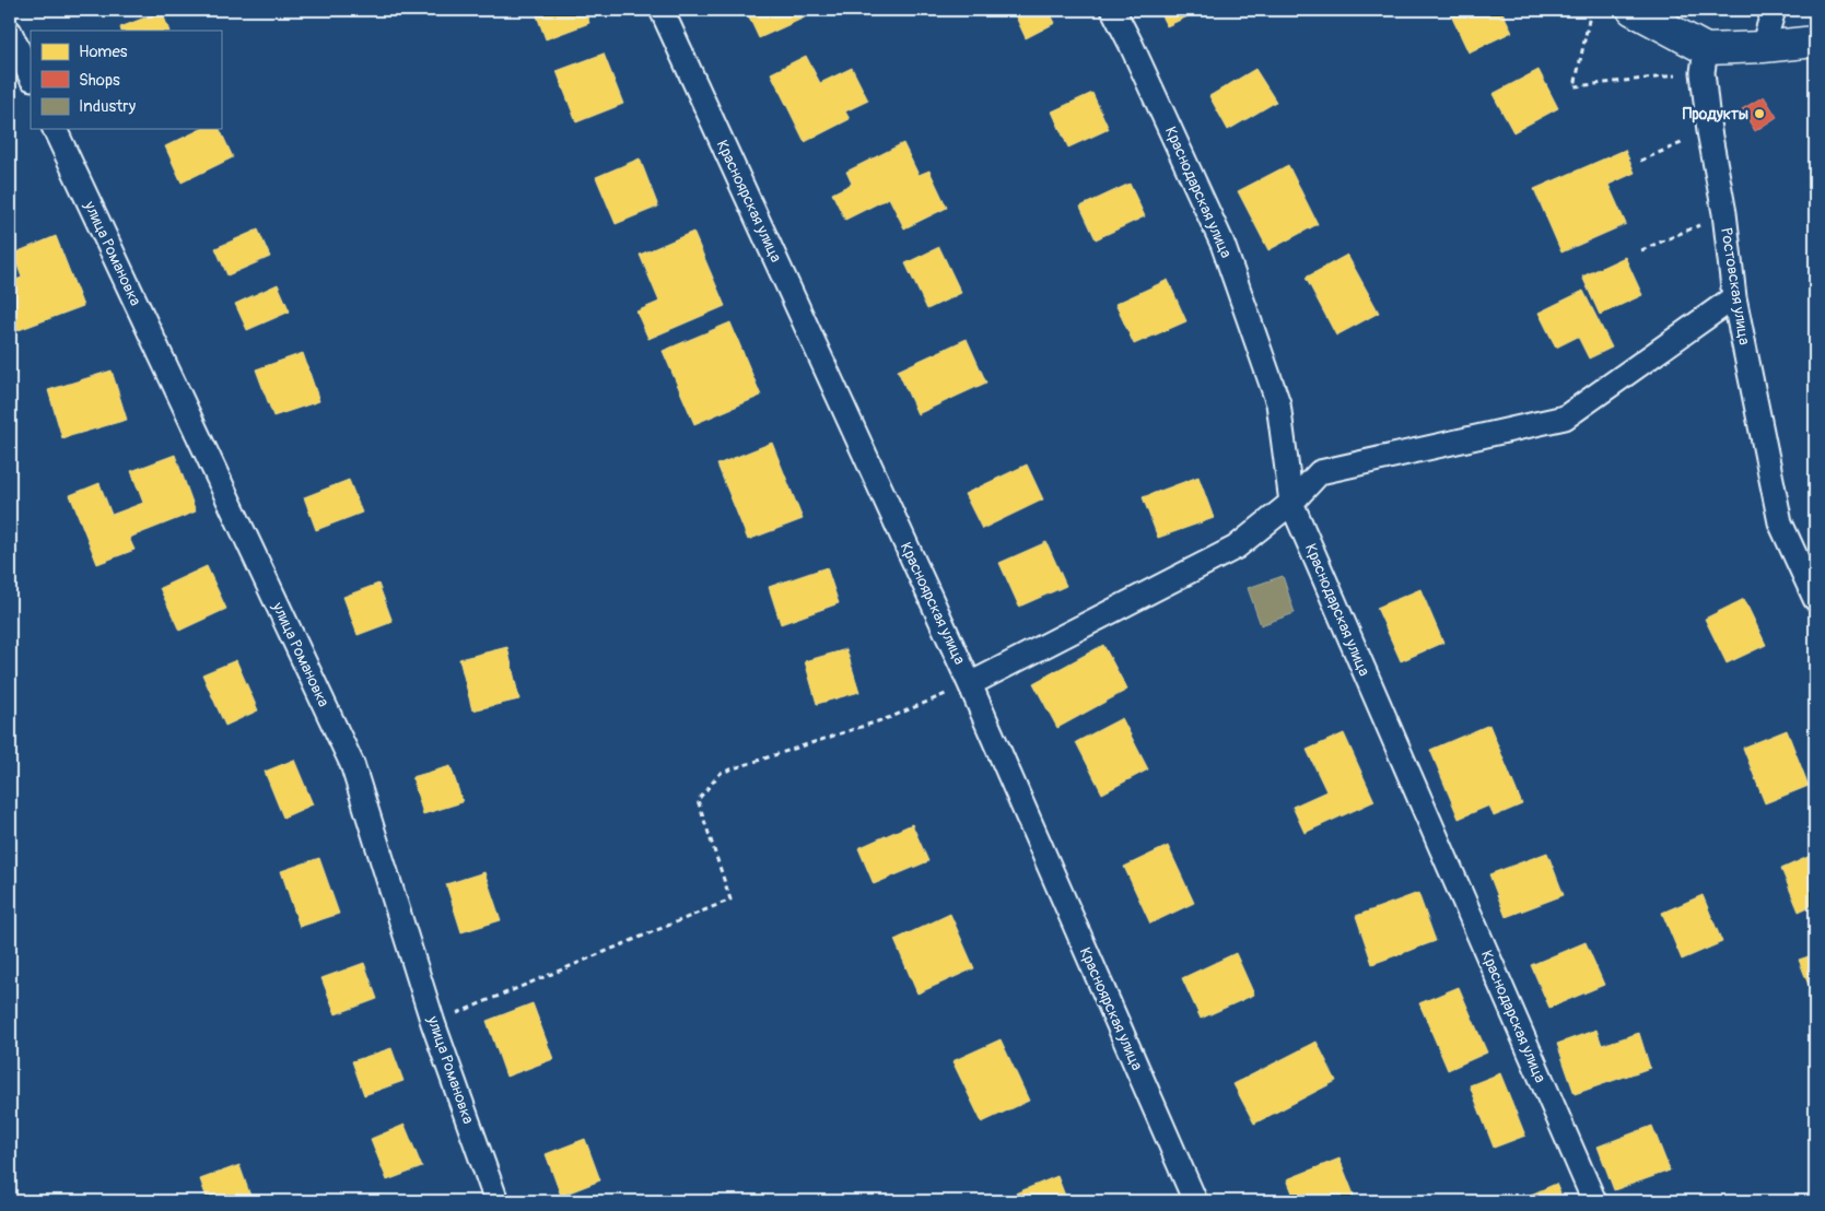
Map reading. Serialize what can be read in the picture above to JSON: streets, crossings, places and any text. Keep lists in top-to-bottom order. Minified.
{"streets":{"street":["Краснодарская улица","Красноярская улица","улица Романовка","Ростовская улица"]},"places":["Продукты"],"legend":["Homes","Shops","Industry"]}
